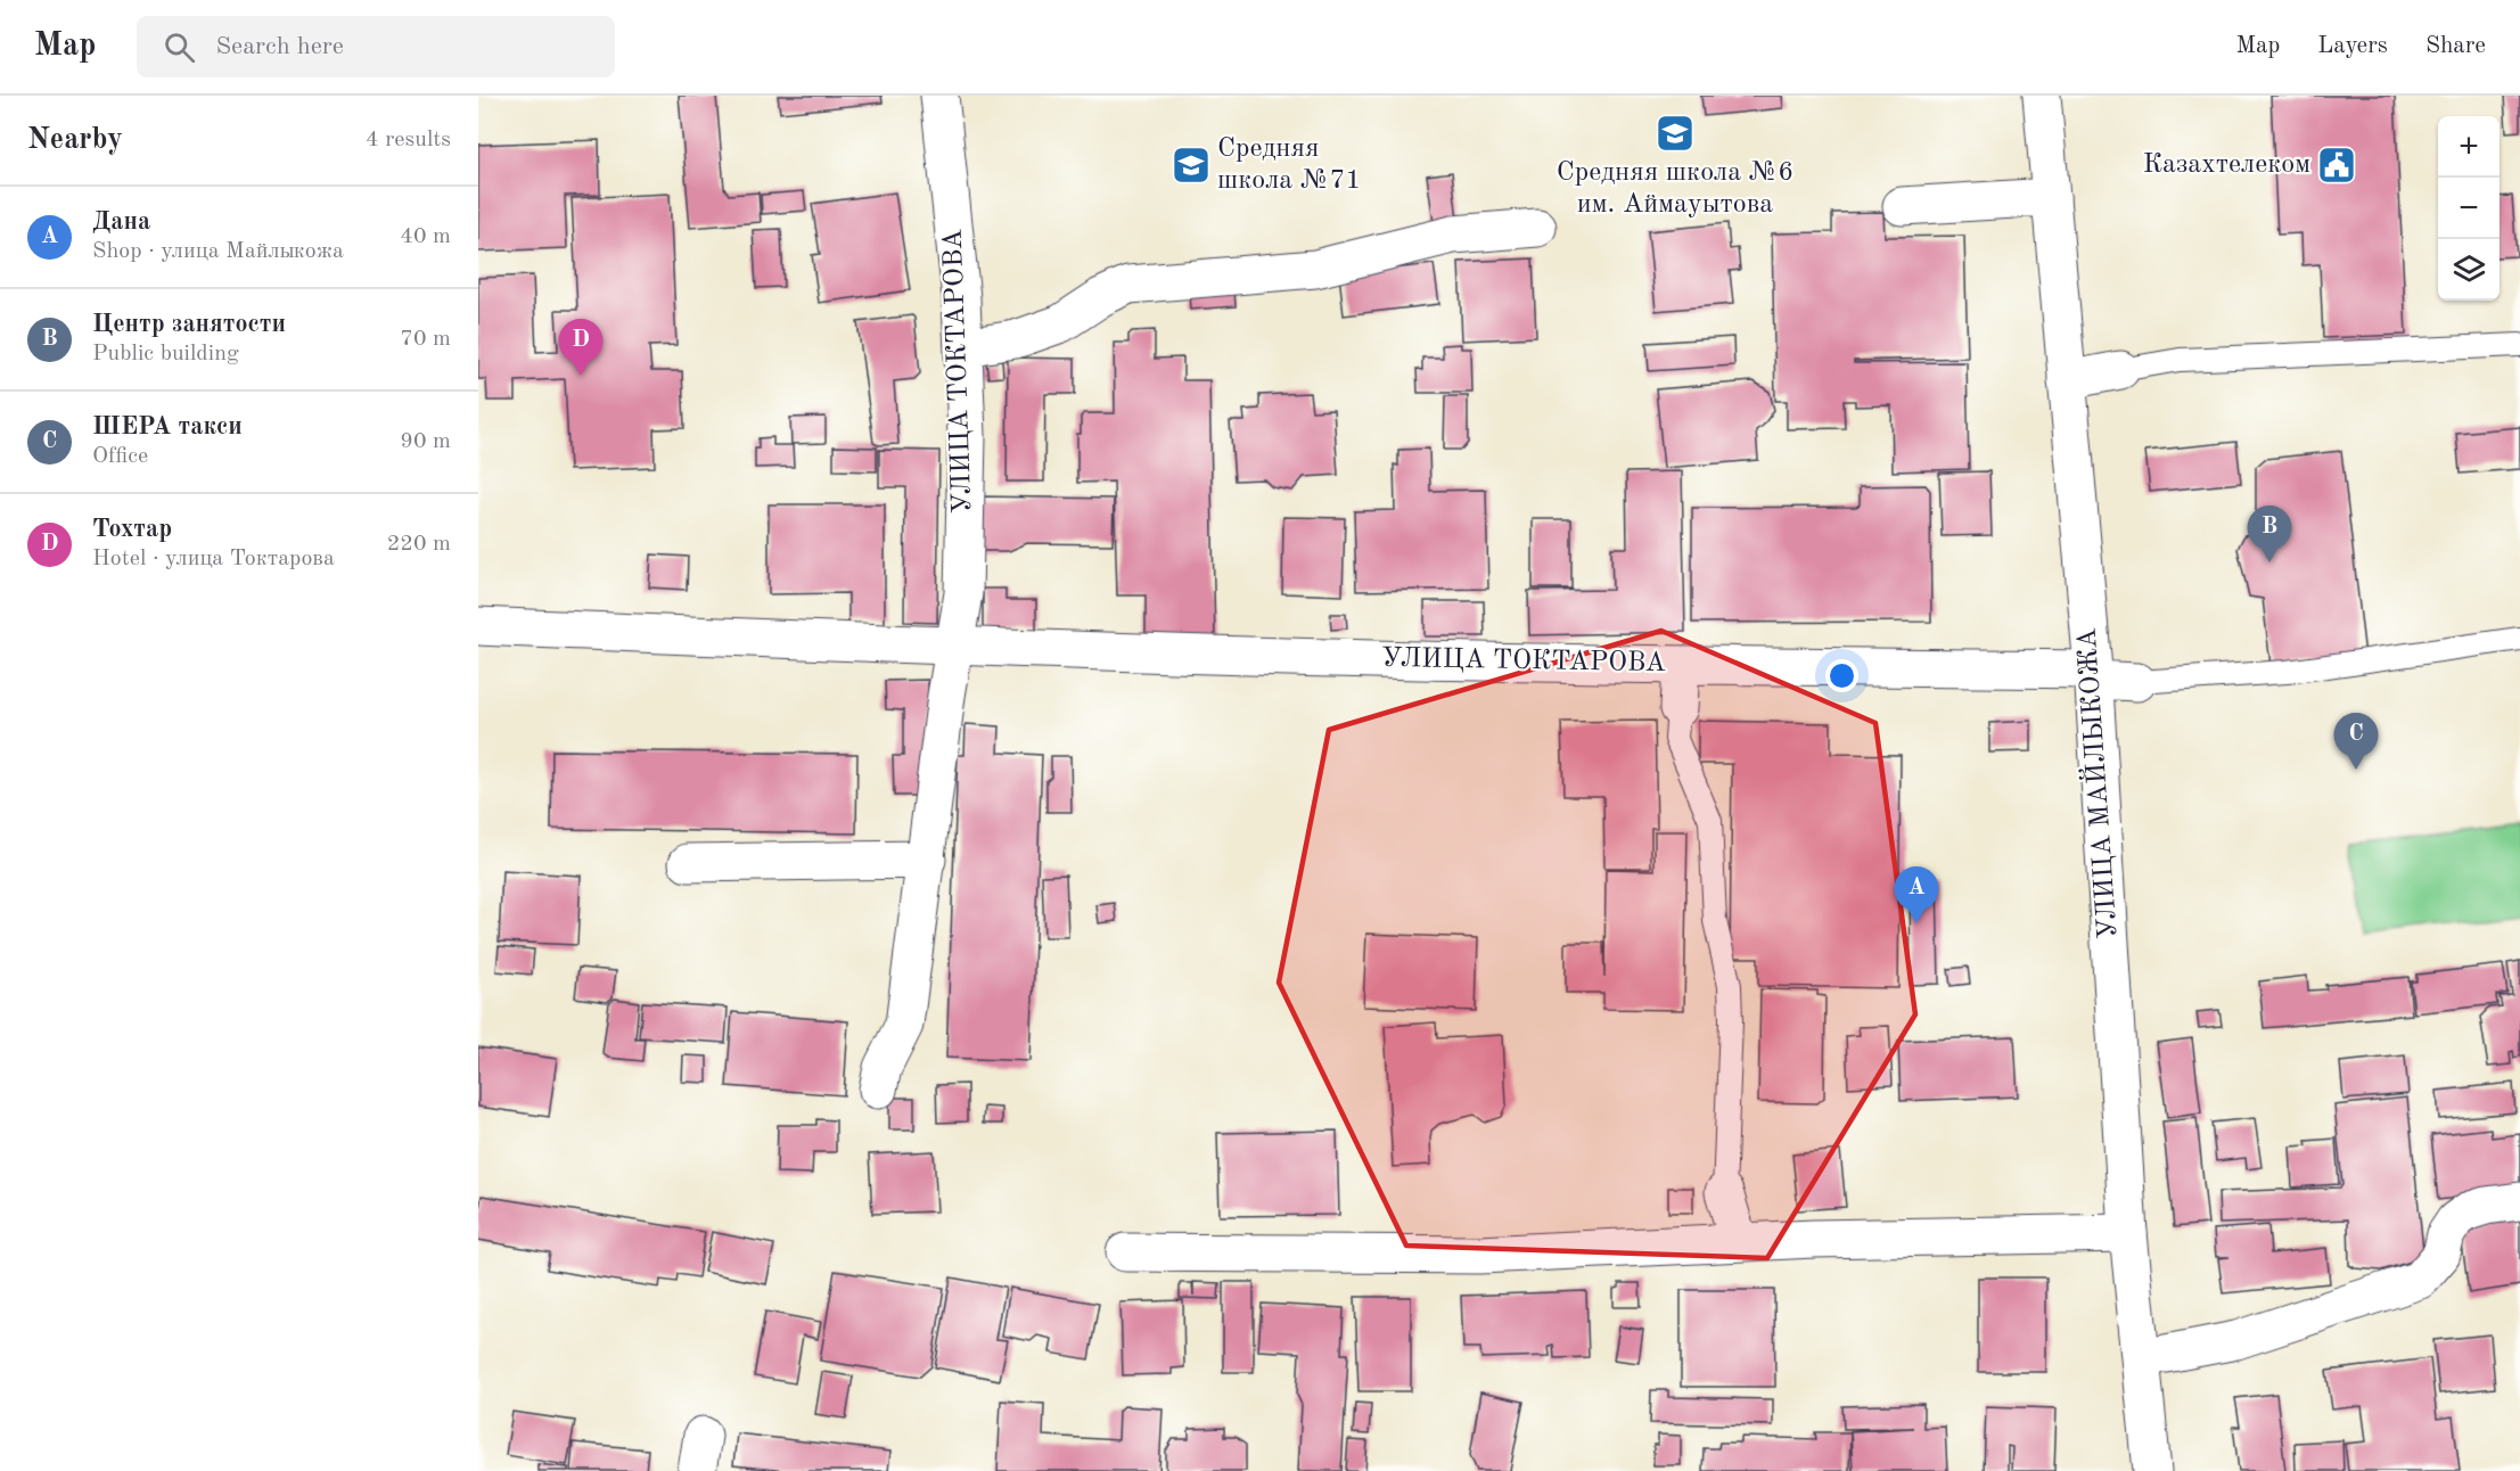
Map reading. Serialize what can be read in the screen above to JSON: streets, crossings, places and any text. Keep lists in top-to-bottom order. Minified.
{"streets":{"street":["УЛИЦА ТОКТАРОВА","УЛИЦА МАЙЛЫКОЖА"]},"crossings":[["УЛИЦА ТОКТАРОВА","УЛИЦА МАЙЛЫКОЖА"]],"places":{"school or university":["Средняя школа №6 им. Аймауытова","Средняя школа №71"],"public building":["Казахтелеком"]},"page":{"header":"Map","search":"Search here","nav":["Map","Layers","Share"],"heading":["Nearby","4 results"],"map_buttons":["+","−"],"list":[{"mark":"A","name":"Дана","note":"Shop · улица Майлыкожа","value":"40 m"},{"mark":"B","name":"Центр занятости","note":"Public building","value":"70 m"},{"mark":"C","name":"ШЕРА такси","note":"Office","value":"90 m"},{"mark":"D","name":"Тохтар","note":"Hotel · улица Токтарова","value":"220 m"}],"pins":["D","B","C","A"]}}
